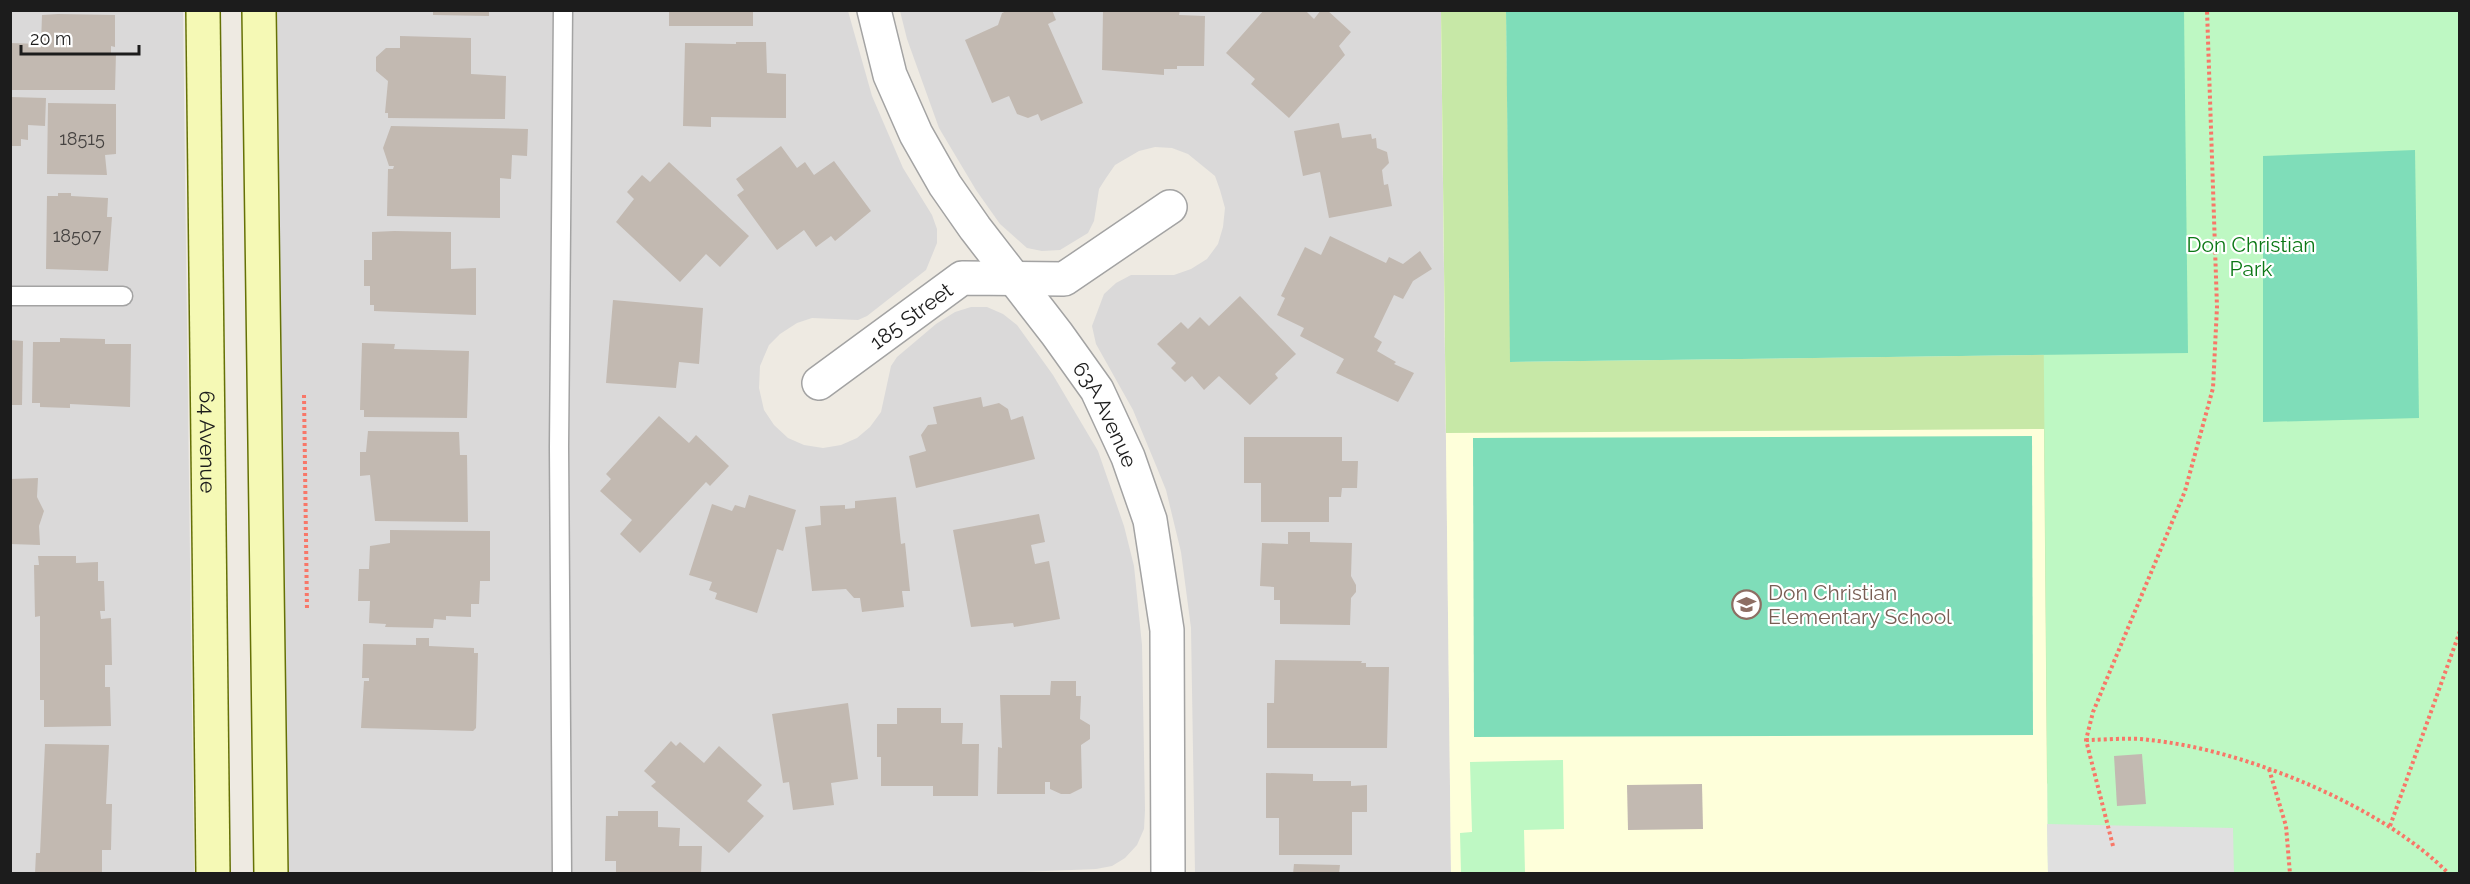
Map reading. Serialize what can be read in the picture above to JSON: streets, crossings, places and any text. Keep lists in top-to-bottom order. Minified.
{"streets":{"main road":["64 Avenue"],"street":["185 Street","63A Avenue"]},"crossings":[["185 Street","63A Avenue"]],"parks":["Don Christian Park"],"places":{"school or university":["Don Christian Elementary School"]},"house_numbers":["18515","18507"],"scale_bar":"20 m"}
